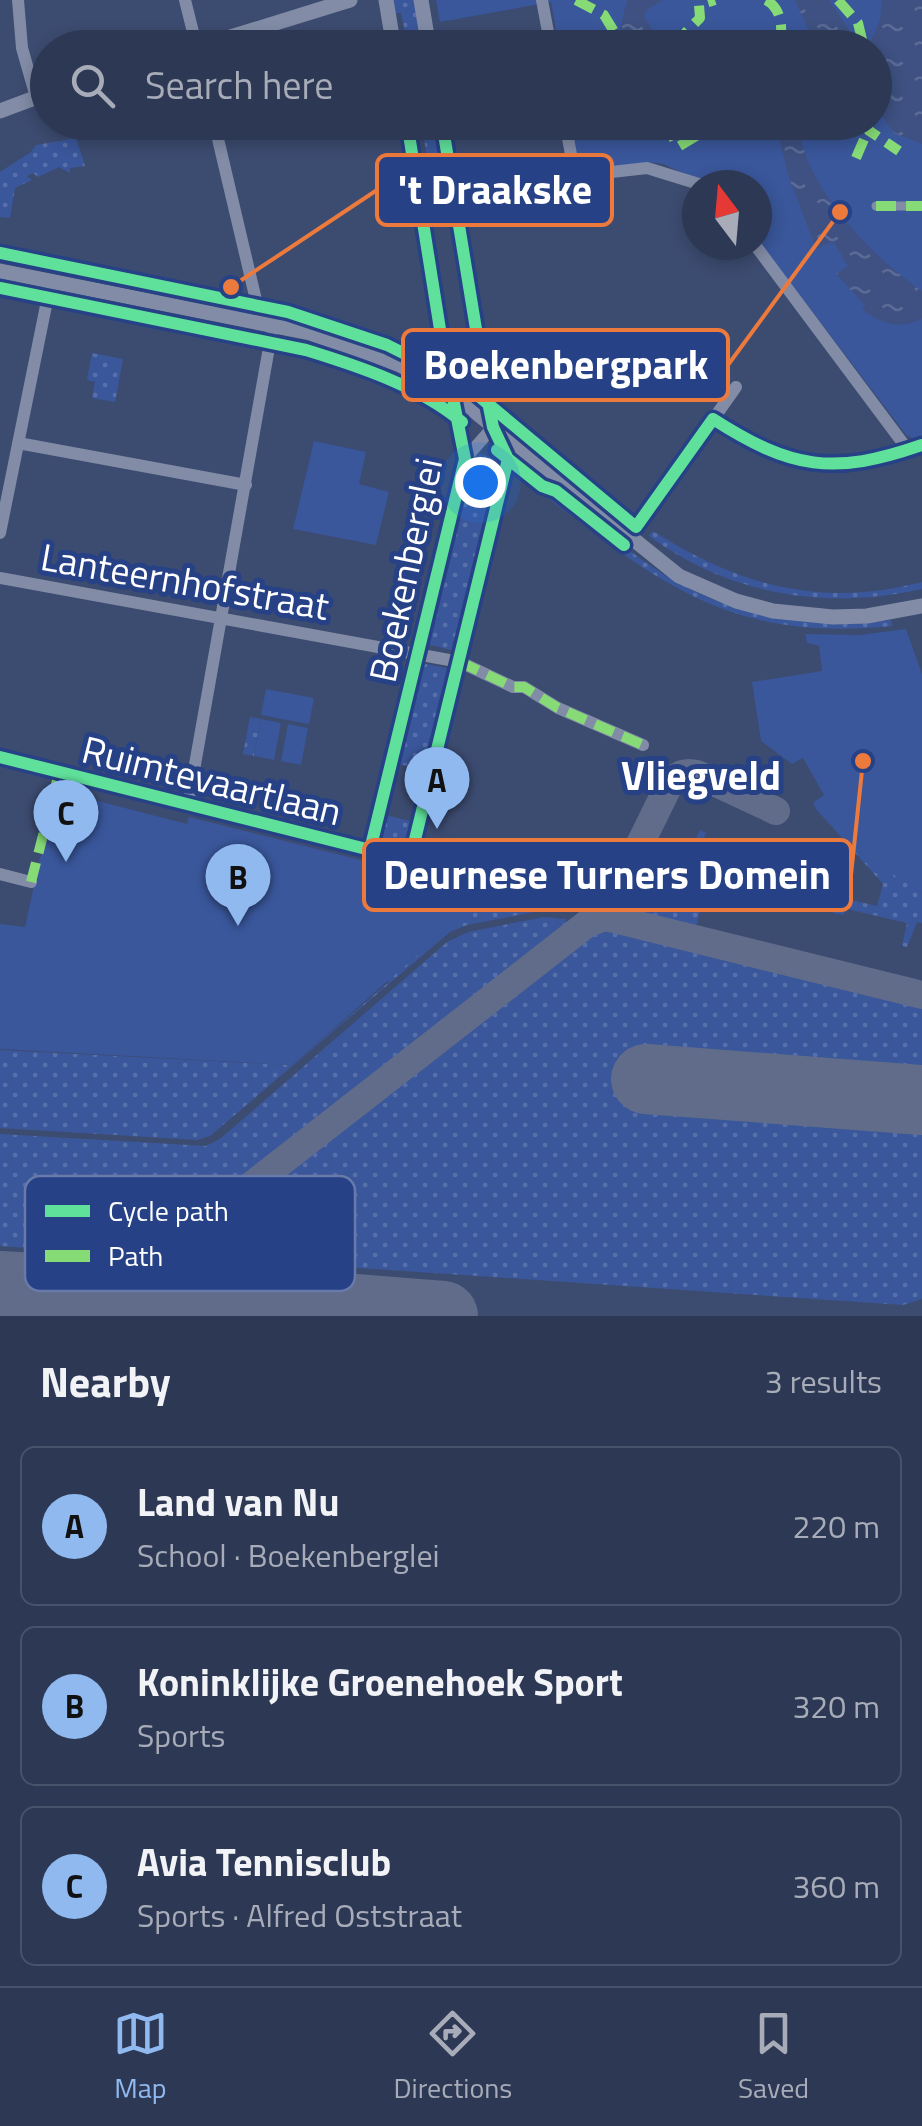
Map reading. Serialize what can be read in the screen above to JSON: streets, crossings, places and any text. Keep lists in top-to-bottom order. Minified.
{"streets":{"street":["Boekenberglei","Lanteernhofstraat","Ruimtevaartlaan"]},"crossings":[["Boekenberglei","Lanteernhofstraat"],["Boekenberglei","Ruimtevaartlaan"]],"districts":["Vliegveld"],"places":["Boekenbergpark","'t Draakske","Deurnese Turners Domein"],"legend":["Cycle path","Path"],"north":"top","page":{"search":"Search here","pins":["A","C","B"],"heading":["Nearby","3 results"],"list":[{"mark":"A","name":"Land van Nu","note":"School · Boekenberglei","value":"220 m"},{"mark":"B","name":"Koninklijke Groenehoek Sport","note":"Sports","value":"320 m"},{"mark":"C","name":"Avia Tennisclub","note":"Sports · Alfred Oststraat","value":"360 m"}],"nav":["Map","Directions","Saved"]}}
